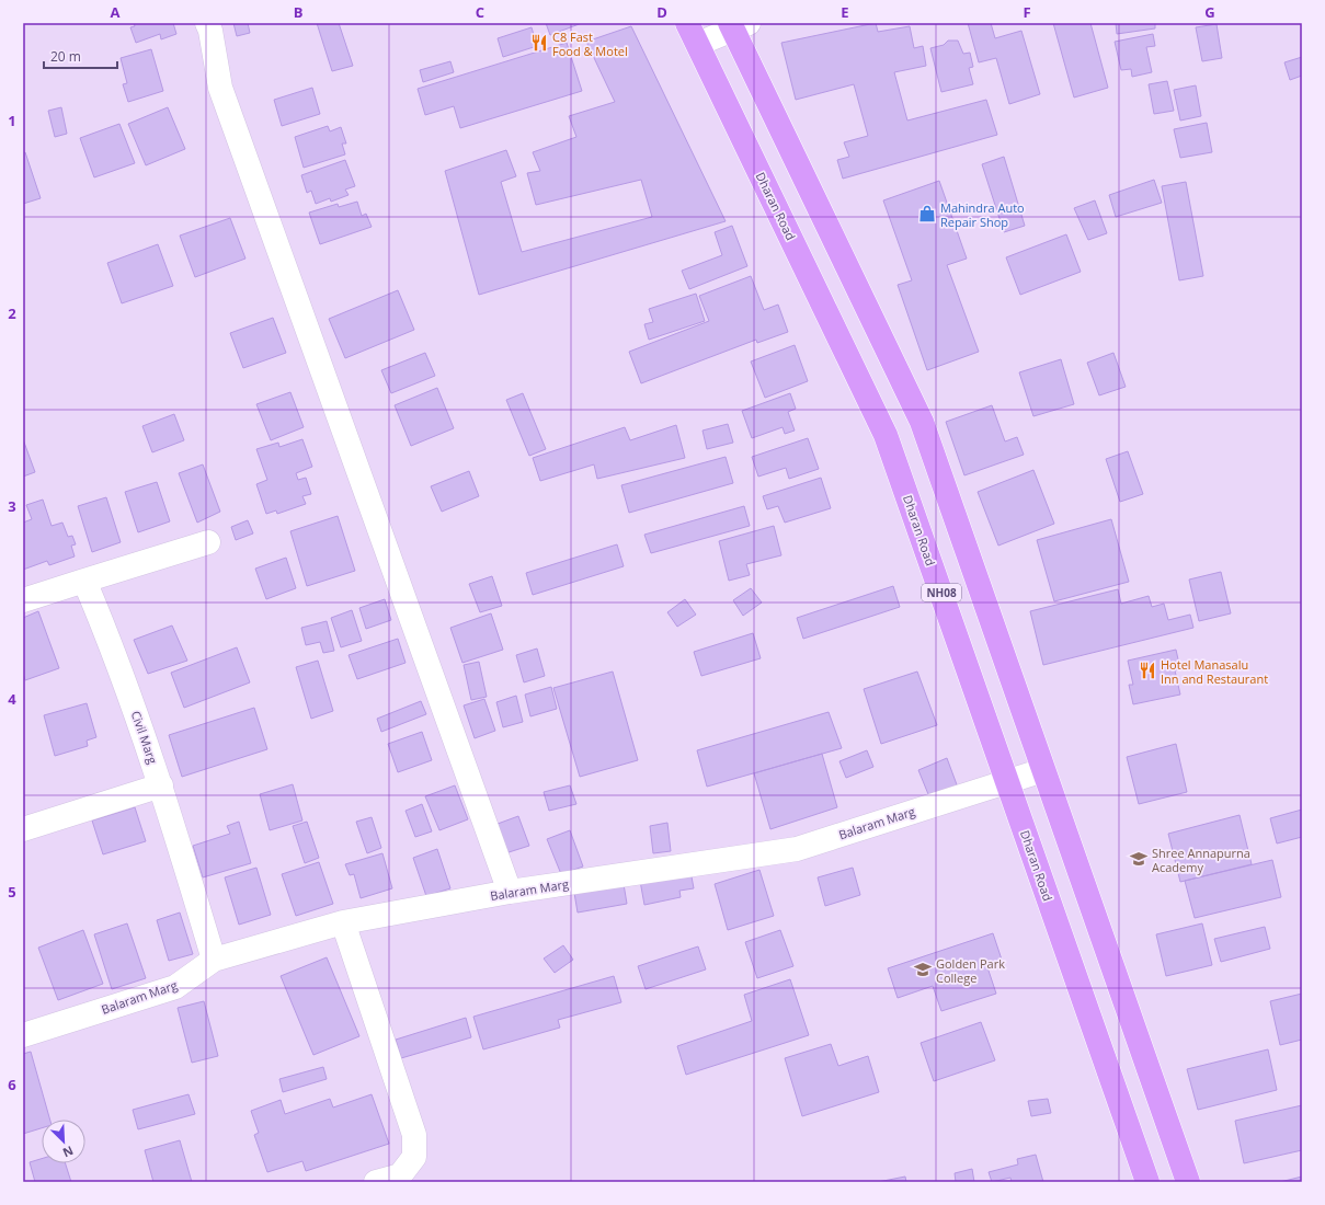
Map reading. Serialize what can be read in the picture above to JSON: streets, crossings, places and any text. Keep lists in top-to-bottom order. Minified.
{"streets":{"main road":["Dharan Road","NH08"],"street":["Civil Marg","Balaram Marg"]},"crossings":[["Dharan Road","Balaram Marg"],["NH08","Balaram Marg"],["Civil Marg","Balaram Marg"]],"places":{"restaurant":["C8 Fast Food & Motel","Hotel Manasalu Inn and Restaurant"],"shop":["Mahindra Auto Repair Shop"],"school or university":["Shree Annapurna Academy","Golden Park College"]},"scale_bar":"20 m","north":"bottom right","grid":{"columns":["A","B","C","D","E","F","G"],"rows":["1","2","3","4","5","6"]}}
